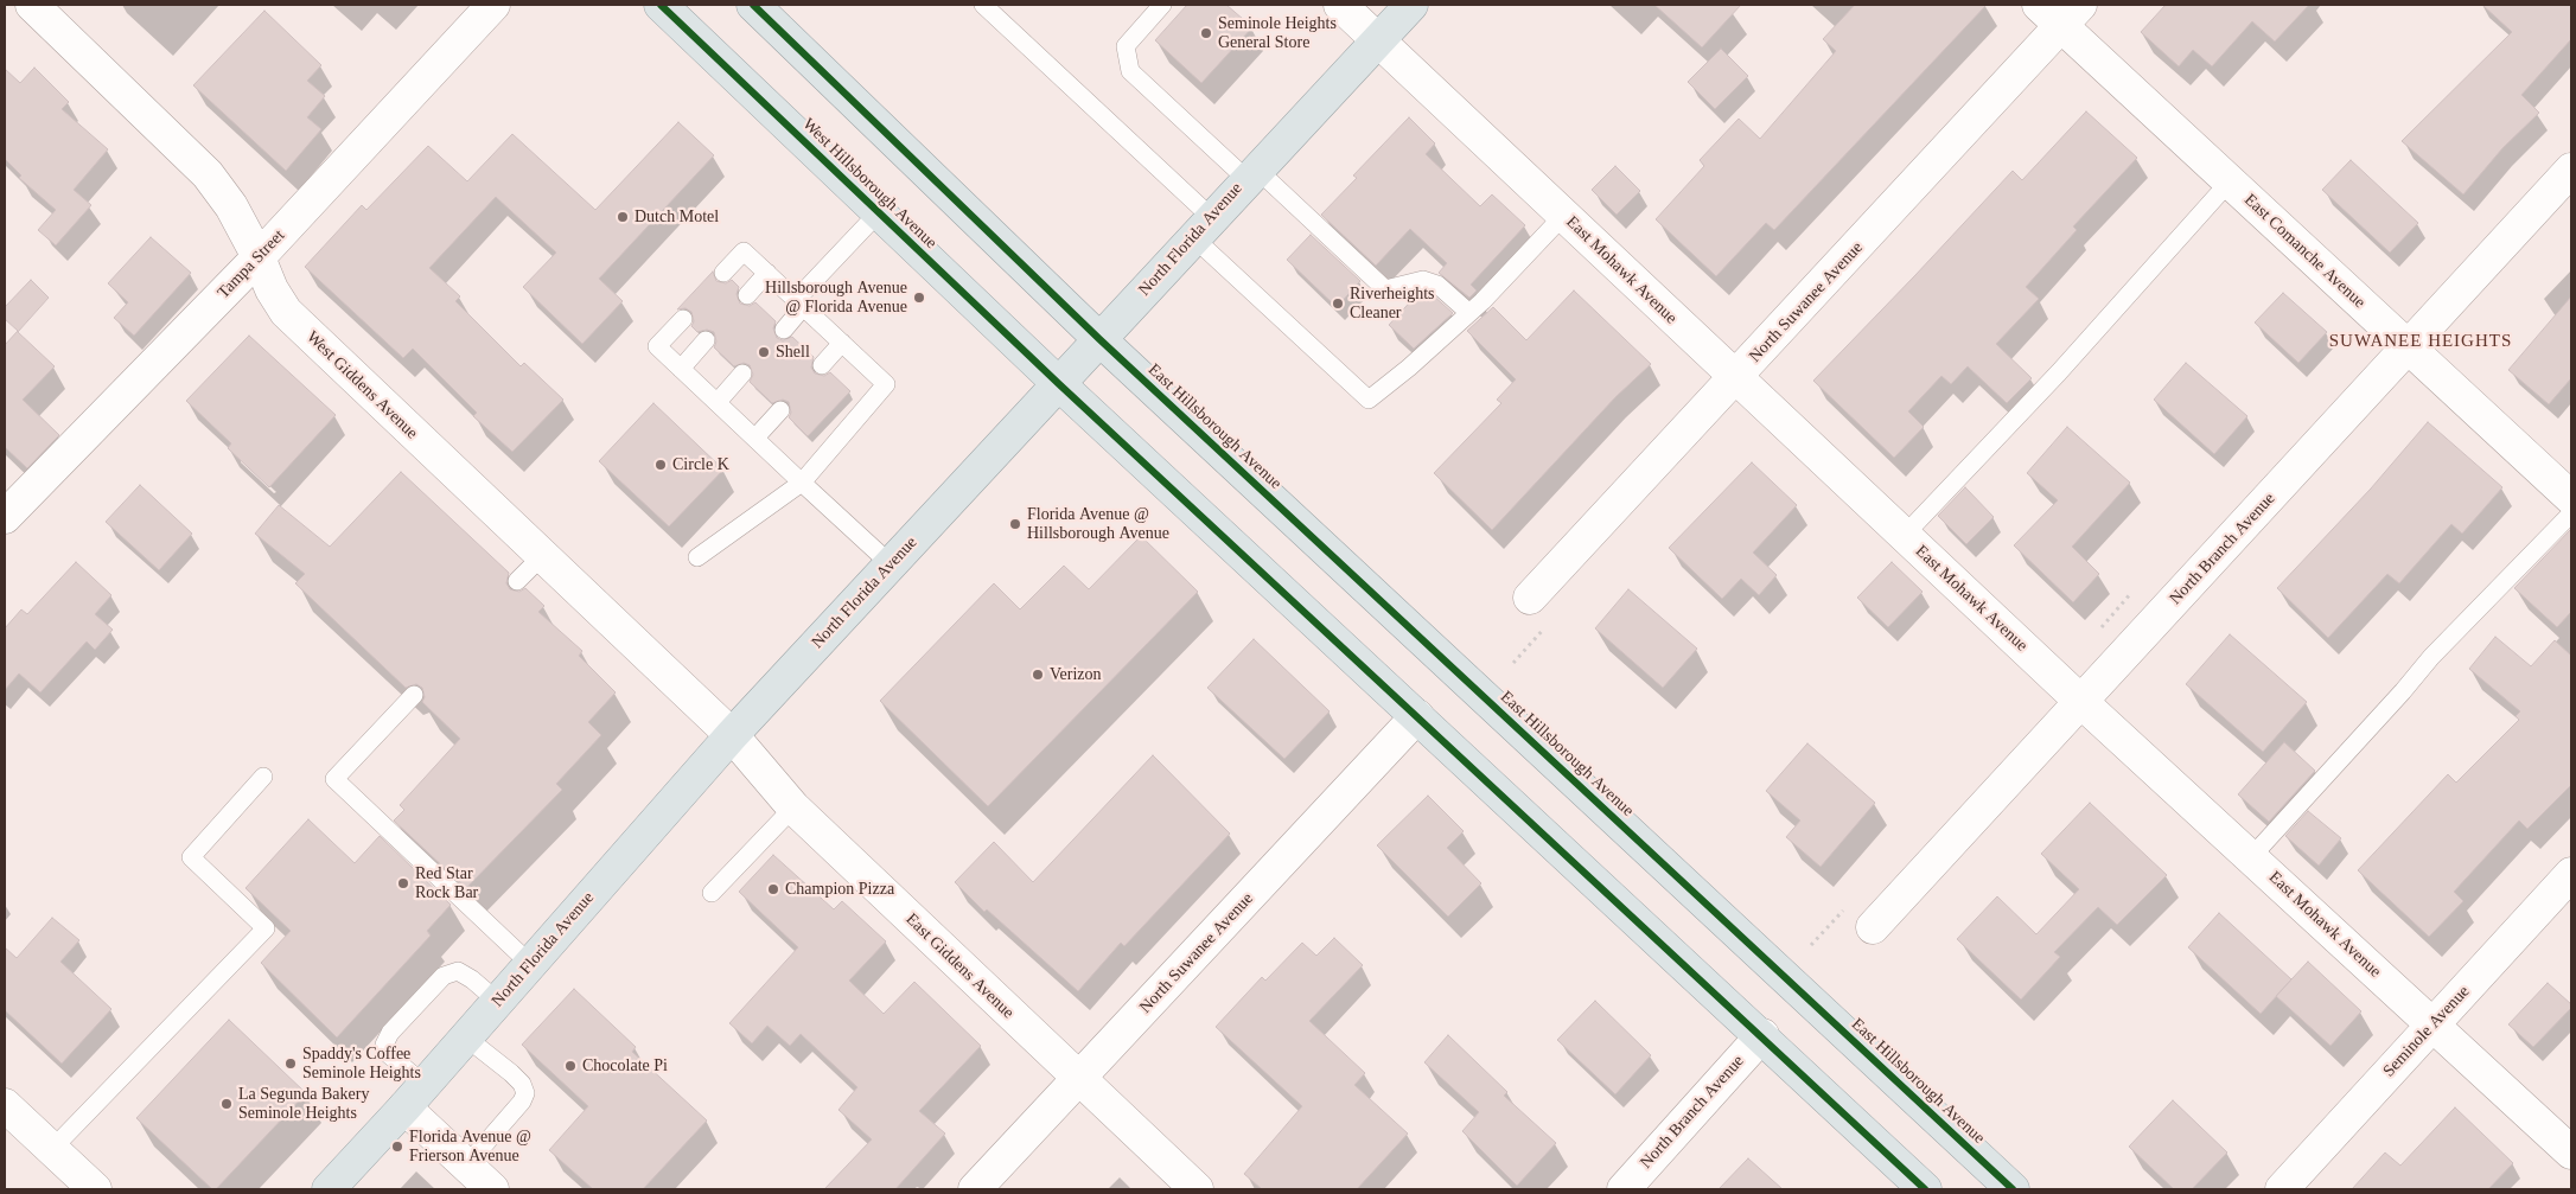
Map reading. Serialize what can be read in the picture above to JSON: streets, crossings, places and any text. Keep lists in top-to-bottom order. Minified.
{"streets":{"main road":["West Hillsborough Avenue","North Florida Avenue","East Hillsborough Avenue"],"street":["East Comanche Avenue","Tampa Street","East Mohawk Avenue","North Suwanee Avenue","West Giddens Avenue","North Branch Avenue","East Giddens Avenue","Seminole Avenue"]},"crossings":[["West Hillsborough Avenue","North Florida Avenue"],["North Florida Avenue","East Mohawk Avenue"],["North Florida Avenue","West Giddens Avenue"],["North Florida Avenue","East Hillsborough Avenue"],["North Florida Avenue","East Giddens Avenue"],["East Comanche Avenue","North Suwanee Avenue"],["East Comanche Avenue","North Branch Avenue"],["Tampa Street","West Giddens Avenue"],["East Mohawk Avenue","North Suwanee Avenue"],["East Mohawk Avenue","North Branch Avenue"],["East Mohawk Avenue","Seminole Avenue"],["North Suwanee Avenue","East Giddens Avenue"],["West Giddens Avenue","East Giddens Avenue"]],"districts":["SUWANEE HEIGHTS"],"places":["Seminole Heights General Store","Dutch Motel","Hillsborough Avenue @ Florida Avenue","Riverheights Cleaner","Shell","Circle K","Florida Avenue @ Hillsborough Avenue","Verizon","Red Star Rock Bar","Champion Pizza","Spaddy's Coffee Seminole Heights","Chocolate Pi","La Segunda Bakery Seminole Heights","Florida Avenue @ Frierson Avenue"]}
